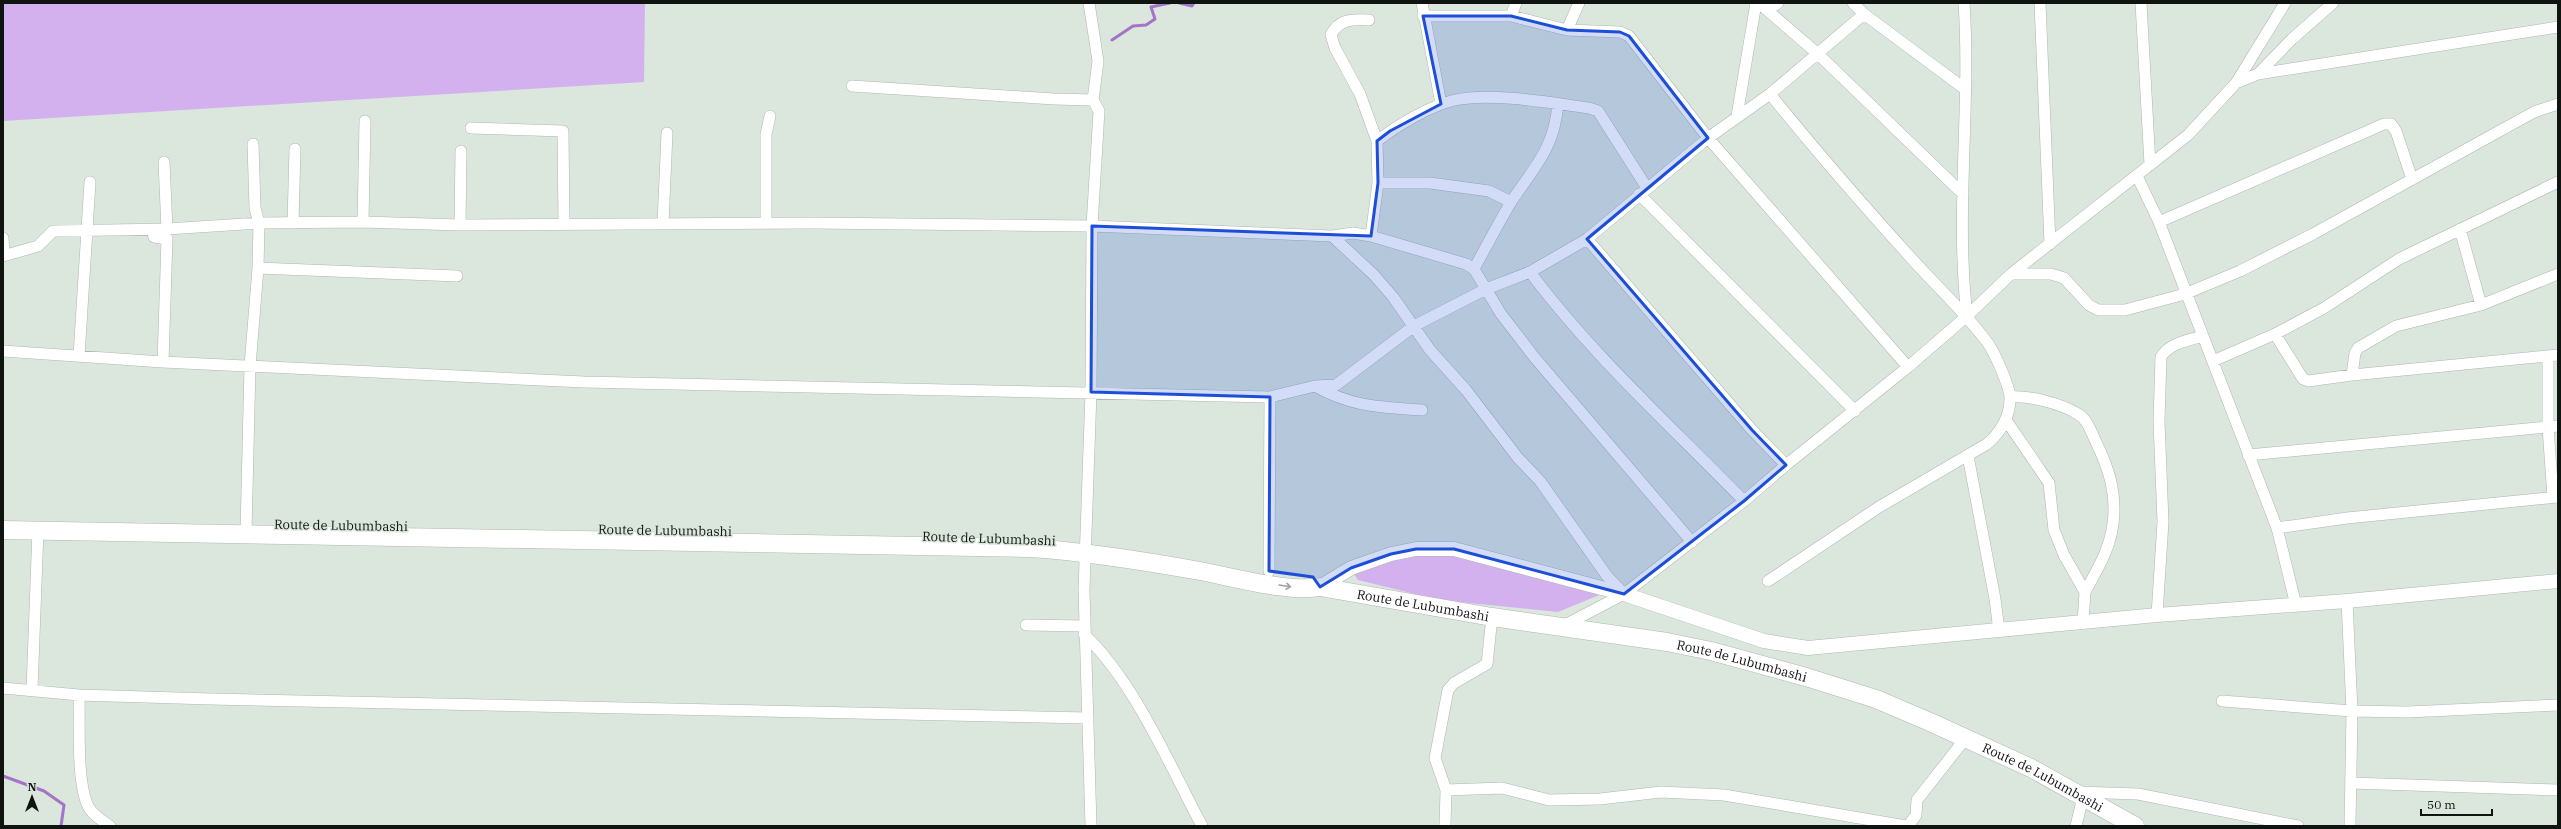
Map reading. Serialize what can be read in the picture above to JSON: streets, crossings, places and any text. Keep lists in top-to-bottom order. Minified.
{"streets":{"highway":["Route de Lubumbashi"]},"scale_bar":"50 m","north":"top"}
